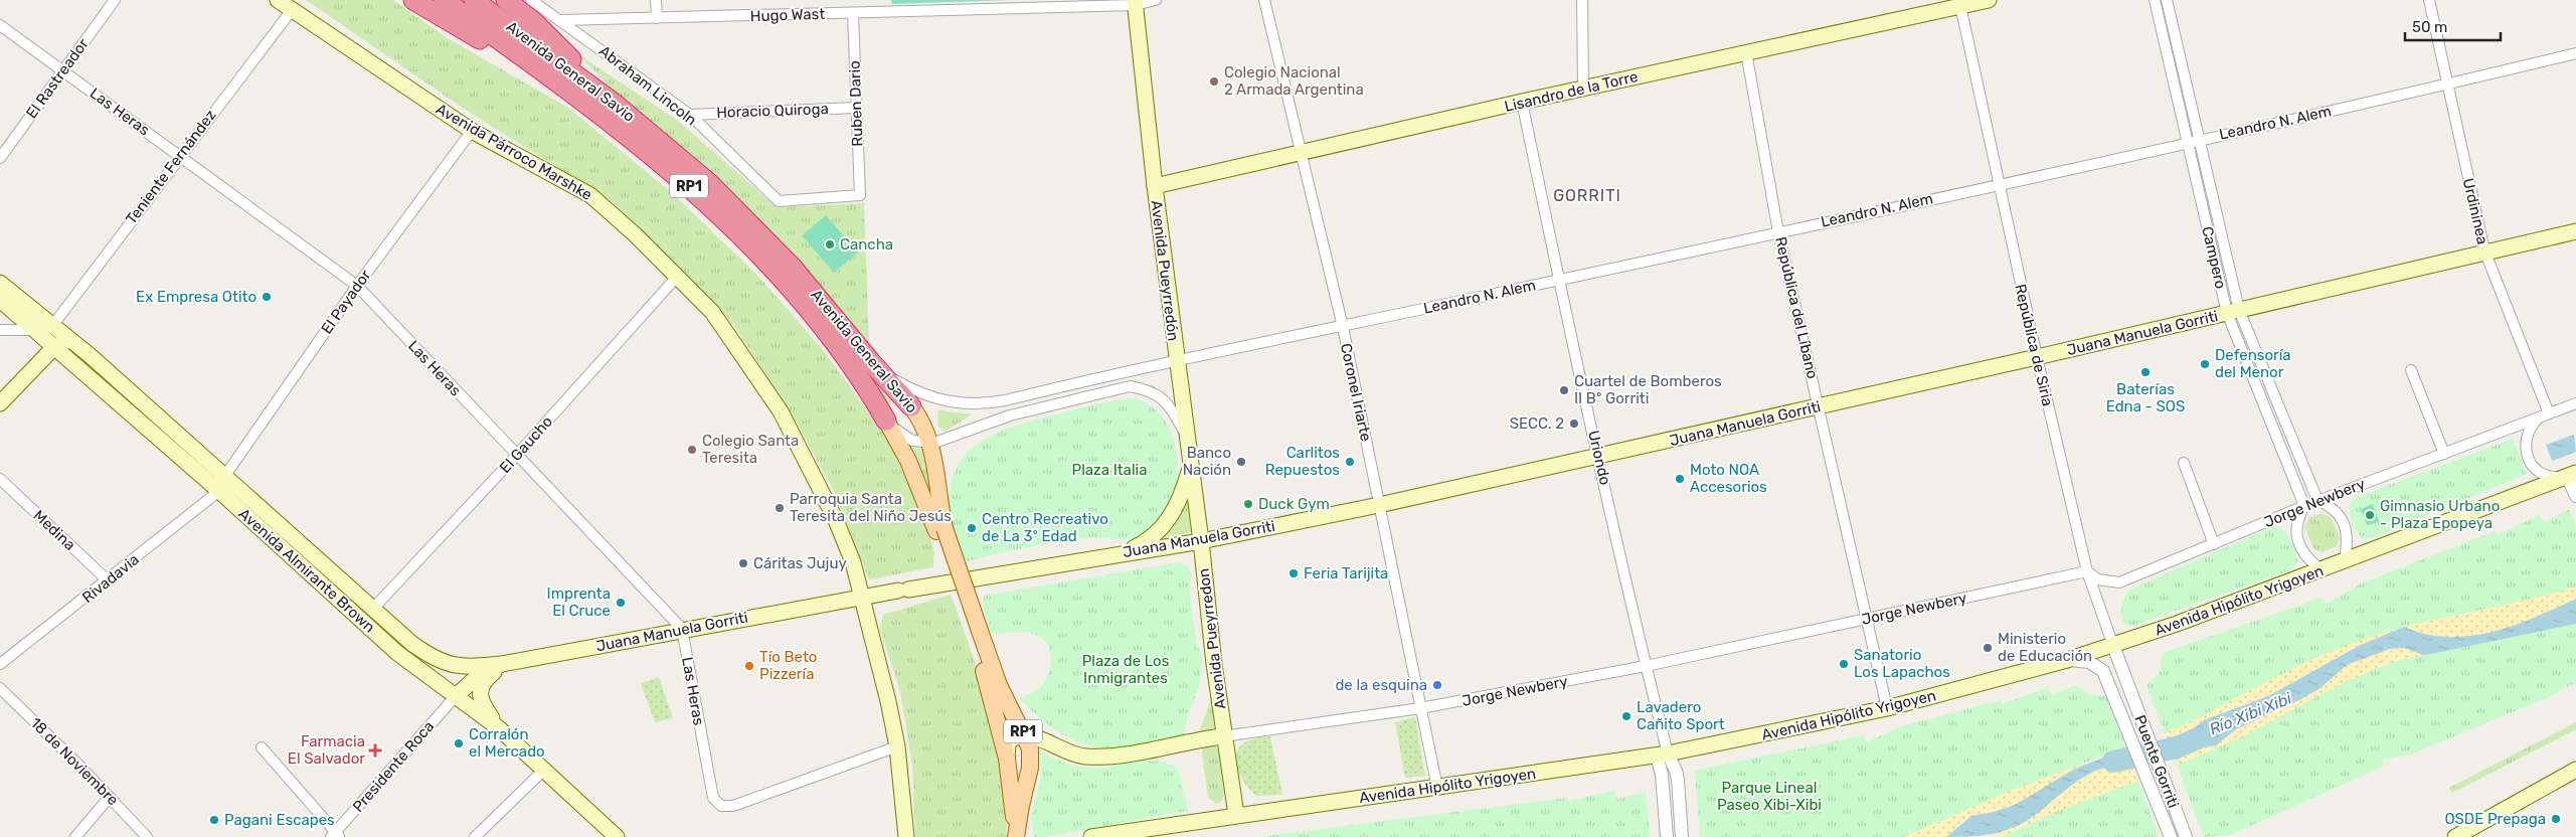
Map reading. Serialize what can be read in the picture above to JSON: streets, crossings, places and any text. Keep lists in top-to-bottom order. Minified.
{"streets":{"highway":["Avenida General Savio","RP1"],"main road":["Lisandro de la Torre","Avenida Párroco Marshke","Avenida Pueyrredón","Juana Manuela Gorriti","Avenida Almirante Brown","Avenida Hipólito Yrigoyen","Avenida Pueyrredon"],"street":["Hugo Wast","El Rastreador","Abraham Lincoln","Ruben Dario","Horacio Quiroga","Las Heras","Leandro N. Alem","Teniente Fernández","Urdininea","Campero","El Payador","República del Líbano","República de Siria","Coronel Iriarte","El Gaucho","Uriondo","Jorge Newbery","Medina","Rivadavia","18 de Noviembre","Puente Gorriti","Presidente Roca"]},"crossings":[["Hugo Wast","Abraham Lincoln"],["Hugo Wast","Ruben Dario"],["Hugo Wast","Avenida Pueyrredón"],["Avenida General Savio","RP1"],["El Rastreador","Las Heras"],["Abraham Lincoln","Ruben Dario"],["Abraham Lincoln","Horacio Quiroga"],["Lisandro de la Torre","Avenida Pueyrredón"],["Lisandro de la Torre","República del Líbano"],["Lisandro de la Torre","República de Siria"],["Lisandro de la Torre","Coronel Iriarte"],["Lisandro de la Torre","Uriondo"],["Ruben Dario","Horacio Quiroga"],["Las Heras","Avenida Párroco Marshke"],["Las Heras","Teniente Fernández"],["Las Heras","El Payador"],["Las Heras","Juana Manuela Gorriti"],["Las Heras","El Gaucho"],["Leandro N. Alem","RP1"],["Leandro N. Alem","Urdininea"],["Leandro N. Alem","Campero"],["Leandro N. Alem","Avenida Pueyrredón"],["Leandro N. Alem","República del Líbano"],["Leandro N. Alem","República de Siria"],["Leandro N. Alem","Coronel Iriarte"],["Leandro N. Alem","Uriondo"],["Avenida Párroco Marshke","Teniente Fernández"],["Avenida Párroco Marshke","El Payador"],["Avenida Párroco Marshke","Juana Manuela Gorriti"],["Avenida Párroco Marshke","El Gaucho"],["Teniente Fernández","Avenida Almirante Brown"],["RP1","Avenida Pueyrredón"],["RP1","Jorge Newbery"],["RP1","Avenida Pueyrredon"],["Urdininea","Juana Manuela Gorriti"],["Urdininea","Jorge Newbery"],["Campero","Juana Manuela Gorriti"],["Campero","Jorge Newbery"],["Campero","Avenida Hipólito Yrigoyen"],["Avenida Pueyrredón","Juana Manuela Gorriti"],["Avenida Pueyrredón","Avenida Pueyrredon"],["El Payador","Avenida Almirante Brown"],["El Payador","Rivadavia"],["República del Líbano","Juana Manuela Gorriti"],["República del Líbano","Jorge Newbery"],["República del Líbano","Avenida Hipólito Yrigoyen"],["Juana Manuela Gorriti","República de Siria"],["Juana Manuela Gorriti","Coronel Iriarte"],["Juana Manuela Gorriti","Uriondo"],["Juana Manuela Gorriti","Avenida Almirante Brown"],["Juana Manuela Gorriti","Avenida Pueyrredon"],["Juana Manuela Gorriti","Presidente Roca"],["República de Siria","Jorge Newbery"],["República de Siria","Avenida Hipólito Yrigoyen"],["República de Siria","Puente Gorriti"],["Coronel Iriarte","Jorge Newbery"],["Coronel Iriarte","Avenida Hipólito Yrigoyen"],["El Gaucho","Avenida Almirante Brown"],["Uriondo","Jorge Newbery"],["Uriondo","Avenida Hipólito Yrigoyen"],["Jorge Newbery","Avenida Hipólito Yrigoyen"],["Jorge Newbery","Avenida Pueyrredon"],["Medina","Rivadavia"],["Avenida Almirante Brown","Rivadavia"],["Avenida Almirante Brown","Presidente Roca"],["Avenida Hipólito Yrigoyen","Avenida Pueyrredon"],["Avenida Hipólito Yrigoyen","Puente Gorriti"]],"districts":["GORRITI"],"water":["Río Xibi Xibi"],"parks":["Plaza Italia","Plaza de Los Inmigrantes","Parque Lineal Paseo Xibi-Xibi"],"places":{"other":["Colegio Nacional 2 Armada Argentina","Cancha","Ex Empresa Otito","Defensoría del Menor","Baterías Edna - SOS","Cuartel de Bomberos II Bº Gorriti","SECC. 2","Colegio Santa Teresita","Banco Nación","Carlitos Repuestos","Moto NOA Accesorios","Duck Gym","Parroquia Santa Teresita del Niño Jesús","Gimnasio Urbano - Plaza Epopeya","Centro Recreativo de La 3º Edad","Cáritas Jujuy","Feria Tarijita","Imprenta El Cruce","Ministerio de Educación","Sanatorio Los Lapachos","Tío Beto Pizzería","de la esquina","Lavadero Cañito Sport","Corralón el Mercado","OSDE Prepaga","Pagani Escapes"],"health":["Farmacia El Salvador"]},"scale_bar":"50 m"}
